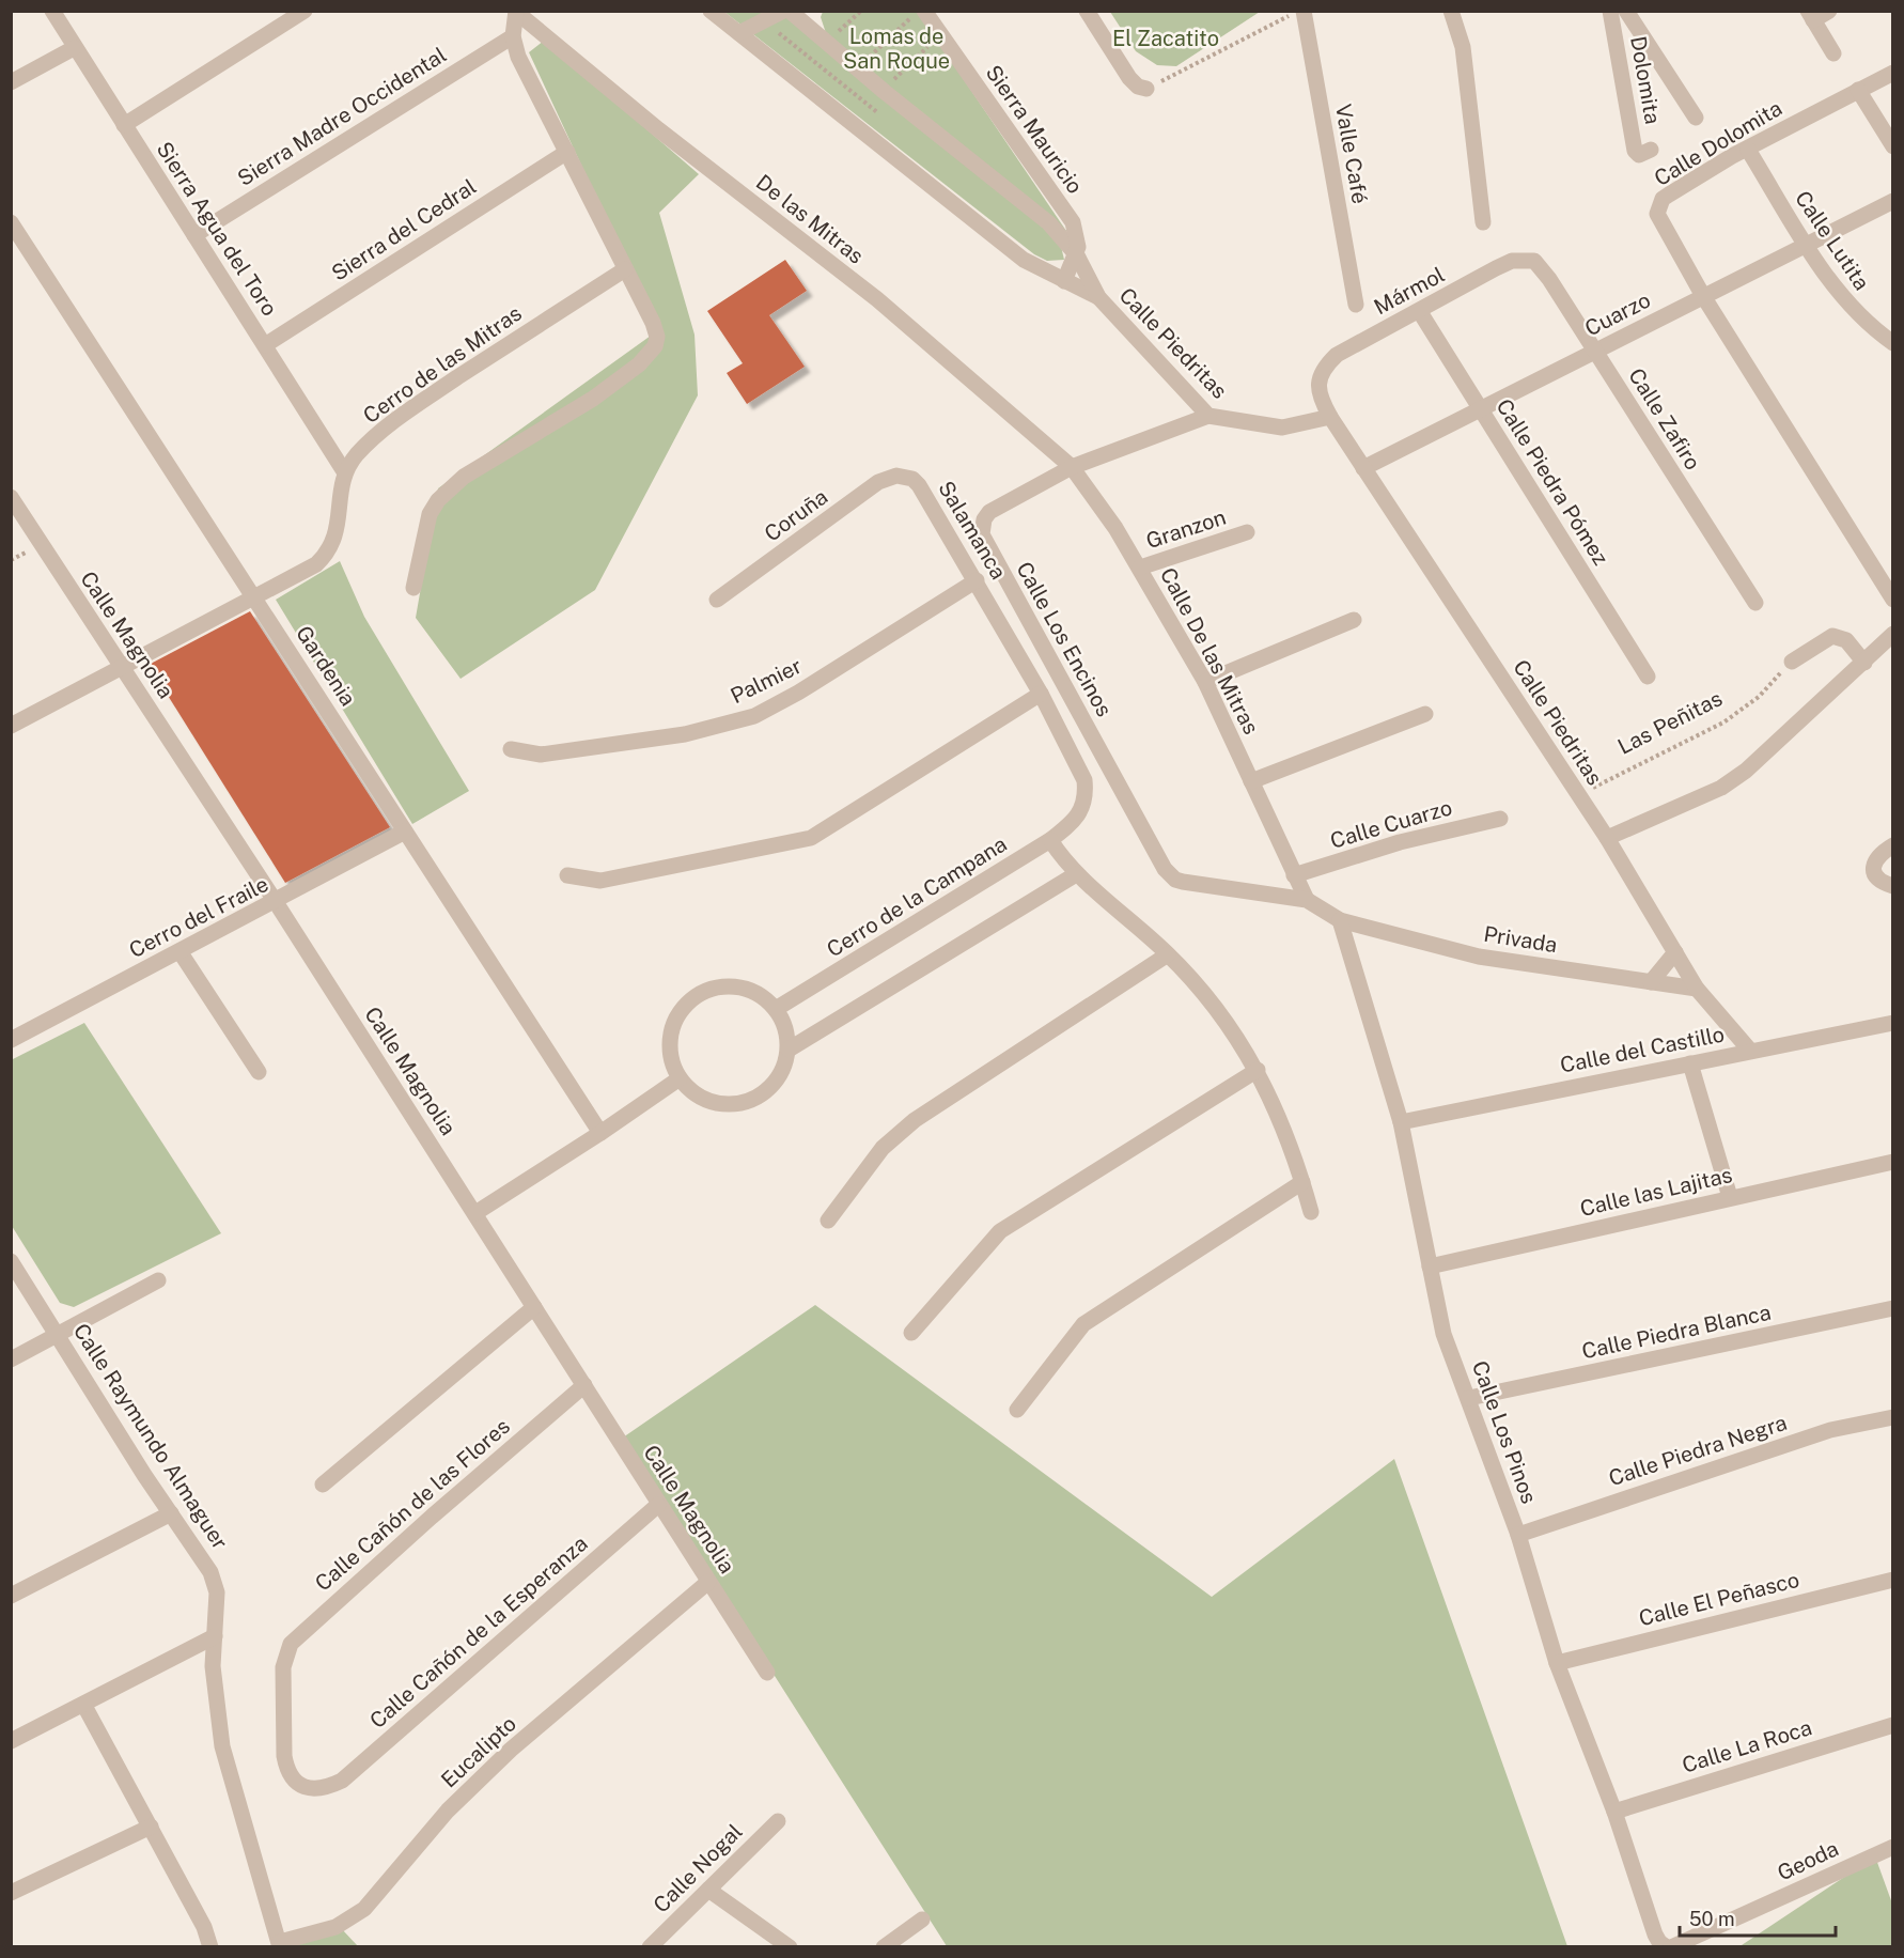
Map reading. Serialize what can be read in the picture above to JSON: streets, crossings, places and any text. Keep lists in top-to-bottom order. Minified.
{"streets":{"street":["Dolomita","Sierra Madre Occidental","Sierra Mauricio","Calle Dolomita","Valle Café","De las Mitras","Sierra Agua del Toro","Sierra del Cedral","Calle Lutita","Mármol","Cuarzo","Calle Piedritas","Cerro de las Mitras","Calle Zafiro","Calle Piedra Pómez","Coruña","Granzon","Salamanca","Calle Magnolia","Calle Los Encinos","Calle De las Mitras","Gardenia","Palmier","Calle Cuarzo","Cerro de la Campana","Cerro del Fraile","Privada","Calle del Castillo","Calle las Lajitas","Calle Piedra Blanca","Calle Los Pinos","Calle Raymundo Almaguer","Calle Piedra Negra","Calle Cañón de las Flores","Calle El Peñasco","Calle Cañón de la Esperanza","Calle La Roca","Eucalipto","Geoda","Calle Nogal"],"path":["Las Peñitas"]},"crossings":[["Sierra Madre Occidental","Sierra Agua del Toro"],["Calle Dolomita","Calle Lutita"],["Calle Dolomita","Cuarzo"],["De las Mitras","Calle Los Encinos"],["De las Mitras","Calle De las Mitras"],["Sierra Agua del Toro","Sierra del Cedral"],["Sierra Agua del Toro","Cerro de las Mitras"],["Calle Lutita","Cuarzo"],["Mármol","Calle Piedritas"],["Mármol","Calle Zafiro"],["Mármol","Calle Piedra Pómez"],["Cuarzo","Calle Piedritas"],["Cuarzo","Calle Zafiro"],["Cuarzo","Calle Piedra Pómez"],["Calle Piedritas","Calle Los Encinos"],["Calle Piedritas","Las Peñitas"],["Calle Piedritas","Privada"],["Calle Piedritas","Calle del Castillo"],["Coruña","Salamanca"],["Granzon","Calle De las Mitras"],["Salamanca","Palmier"],["Salamanca","Cerro de la Campana"],["Calle Magnolia","Cerro del Fraile"],["Calle Magnolia","Calle Cañón de las Flores"],["Calle Magnolia","Calle Cañón de la Esperanza"],["Calle Magnolia","Eucalipto"],["Calle Los Encinos","Calle De las Mitras"],["Calle Los Encinos","Privada"],["Calle De las Mitras","Calle Cuarzo"],["Calle De las Mitras","Privada"],["Gardenia","Cerro del Fraile"],["Privada","Calle Los Pinos"],["Calle del Castillo","Calle Los Pinos"],["Calle las Lajitas","Calle Los Pinos"],["Calle Piedra Blanca","Calle Los Pinos"],["Calle Los Pinos","Calle Piedra Negra"],["Calle Los Pinos","Calle El Peñasco"],["Calle Los Pinos","Calle La Roca"],["Calle Los Pinos","Geoda"],["Calle Raymundo Almaguer","Eucalipto"],["Calle Cañón de las Flores","Calle Cañón de la Esperanza"]],"parks":["Lomas de San Roque","El Zacatito"],"scale_bar":"50 m"}
